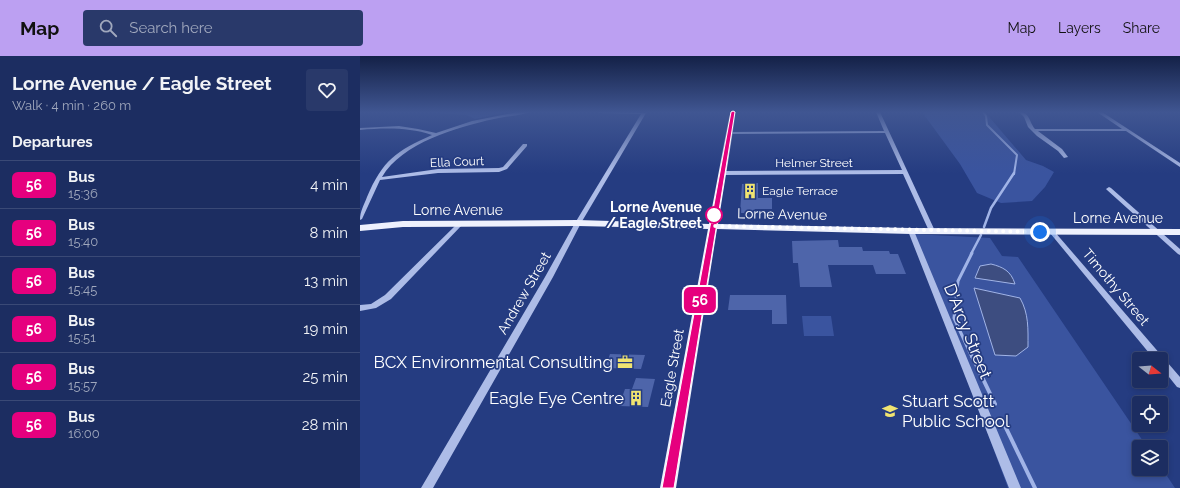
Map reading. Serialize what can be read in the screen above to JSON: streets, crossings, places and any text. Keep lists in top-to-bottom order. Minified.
{"streets":{"main road":["Lorne Avenue","Eagle Street"],"street":["Ella Court","Helmer Street","Timothy Street","Andrew Street","D'Arcy Street"]},"crossings":[["Helmer Street","Eagle Street"],["Lorne Avenue","Timothy Street"],["Lorne Avenue","Andrew Street"],["Lorne Avenue","D'Arcy Street"],["Lorne Avenue","Eagle Street"]],"places":{"building":["Eagle Terrace","Eagle Eye Centre"],"other":["Lorne Avenue / Eagle Street"],"office":["BCX Environmental Consulting"],"school or university":["Stuart Scott Public School"]},"lines":["bus line 56"],"north":"right","page":{"header":"Map","search":"Search here","nav":["Map","Layers","Share"],"heading":[["Lorne Avenue / Eagle Street","Walk · 4 min · 260 m"],"Departures"],"on_map":"56","list":[{"mark":"56","name":"Bus","note":"15:36","value":"4 min"},{"mark":"56","name":"Bus","note":"15:40","value":"8 min"},{"mark":"56","name":"Bus","note":"15:45","value":"13 min"},{"mark":"56","name":"Bus","note":"15:51","value":"19 min"},{"mark":"56","name":"Bus","note":"15:57","value":"25 min"},{"mark":"56","name":"Bus","note":"16:00","value":"28 min"}]}}
